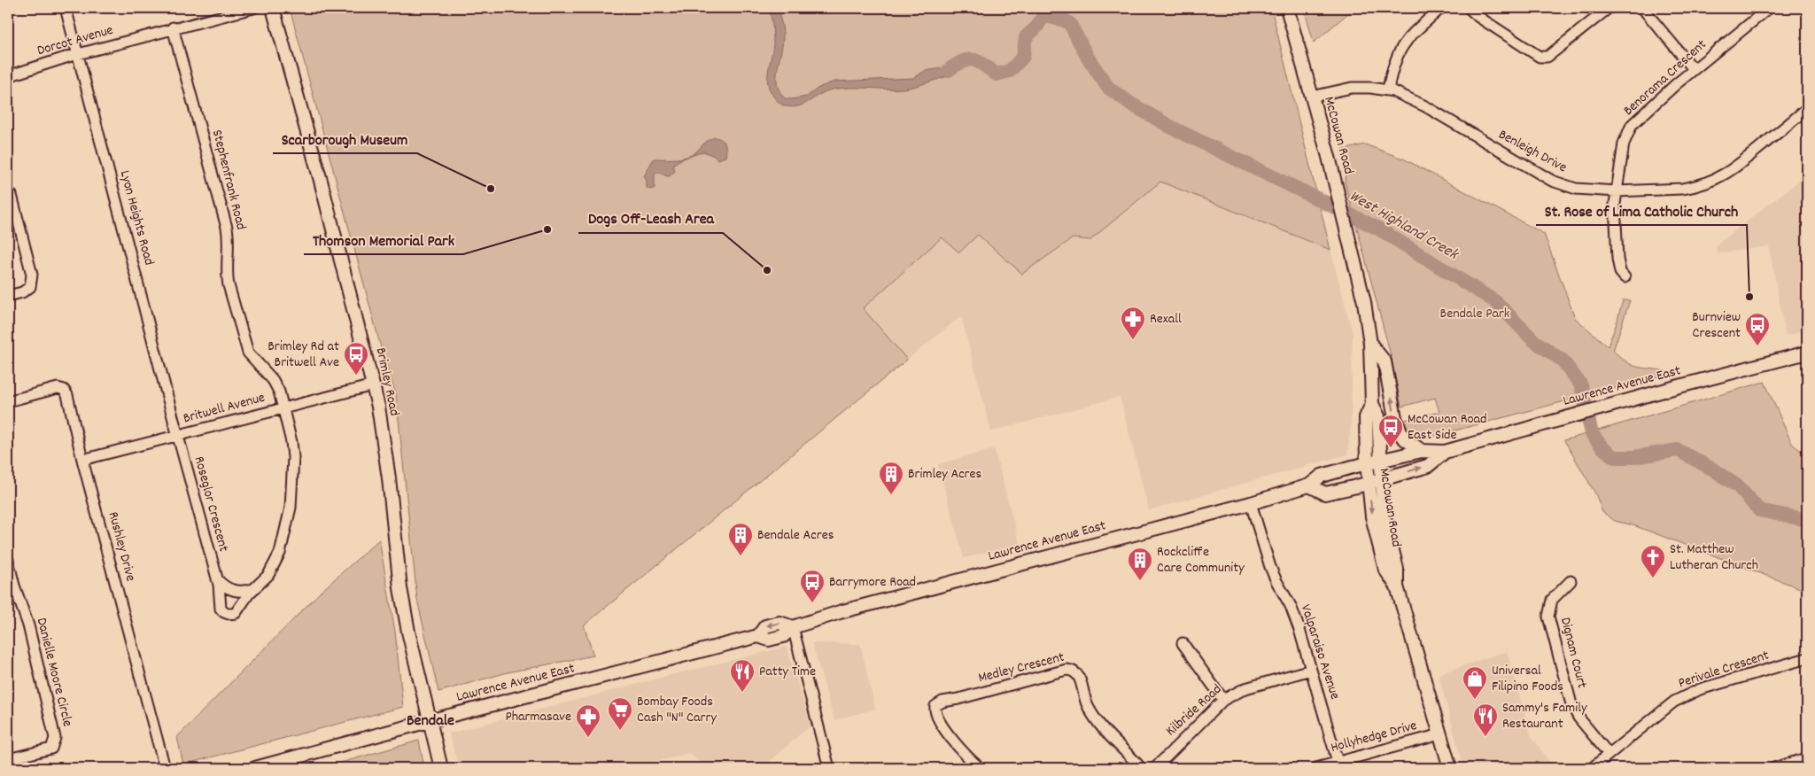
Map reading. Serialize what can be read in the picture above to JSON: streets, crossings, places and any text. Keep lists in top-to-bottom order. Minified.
{"streets":{"main road":["McCowan Road","Brimley Road","Lawrence Avenue East"],"street":["Dorcot Avenue","Benorama Crescent","Benleigh Drive","Stephenfrank Road","Lyon Heights Road","Britwell Avenue","Roseglor Crescent","Rushley Drive","Valparaiso Avenue","Dignam Court","Medley Crescent","Perivale Crescent","Danielle Moore Circle","Kilbride Road","Hollyhedge Drive"]},"crossings":[["Dorcot Avenue","Stephenfrank Road"],["Dorcot Avenue","Lyon Heights Road"],["Benorama Crescent","Benleigh Drive"],["McCowan Road","Benleigh Drive"],["McCowan Road","Lawrence Avenue East"],["McCowan Road","Hollyhedge Drive"],["Stephenfrank Road","Britwell Avenue"],["Stephenfrank Road","Roseglor Crescent"],["Lyon Heights Road","Britwell Avenue"],["Lyon Heights Road","Roseglor Crescent"],["Brimley Road","Lawrence Avenue East"],["Brimley Road","Britwell Avenue"],["Lawrence Avenue East","Valparaiso Avenue"],["Britwell Avenue","Roseglor Crescent"],["Britwell Avenue","Rushley Drive"],["Valparaiso Avenue","Kilbride Road"],["Valparaiso Avenue","Hollyhedge Drive"],["Dignam Court","Perivale Crescent"]],"districts":["Bendale"],"water":["West Highland Creek"],"parks":["Bendale Park"],"places":{"other":["Scarborough Museum","Thomson Memorial Park","Dogs Off-Leash Area","St. Rose of Lima Catholic Church"],"pharmacy":["Rexall","Pharmasave"],"bus stop":["Burnview Crescent","Brimley Rd at Britwell Ave","McCowan Road East Side","Barrymore Road"],"building":["Brimley Acres","Bendale Acres","Rockcliffe Care Community"],"church":["St. Matthew Lutheran Church"],"restaurant":["Patty Time","Sammy's Family Restaurant"],"shop":["Universal Filipino Foods"],"supermarket":["Bombay Foods Cash \"N\" Carry"]}}
